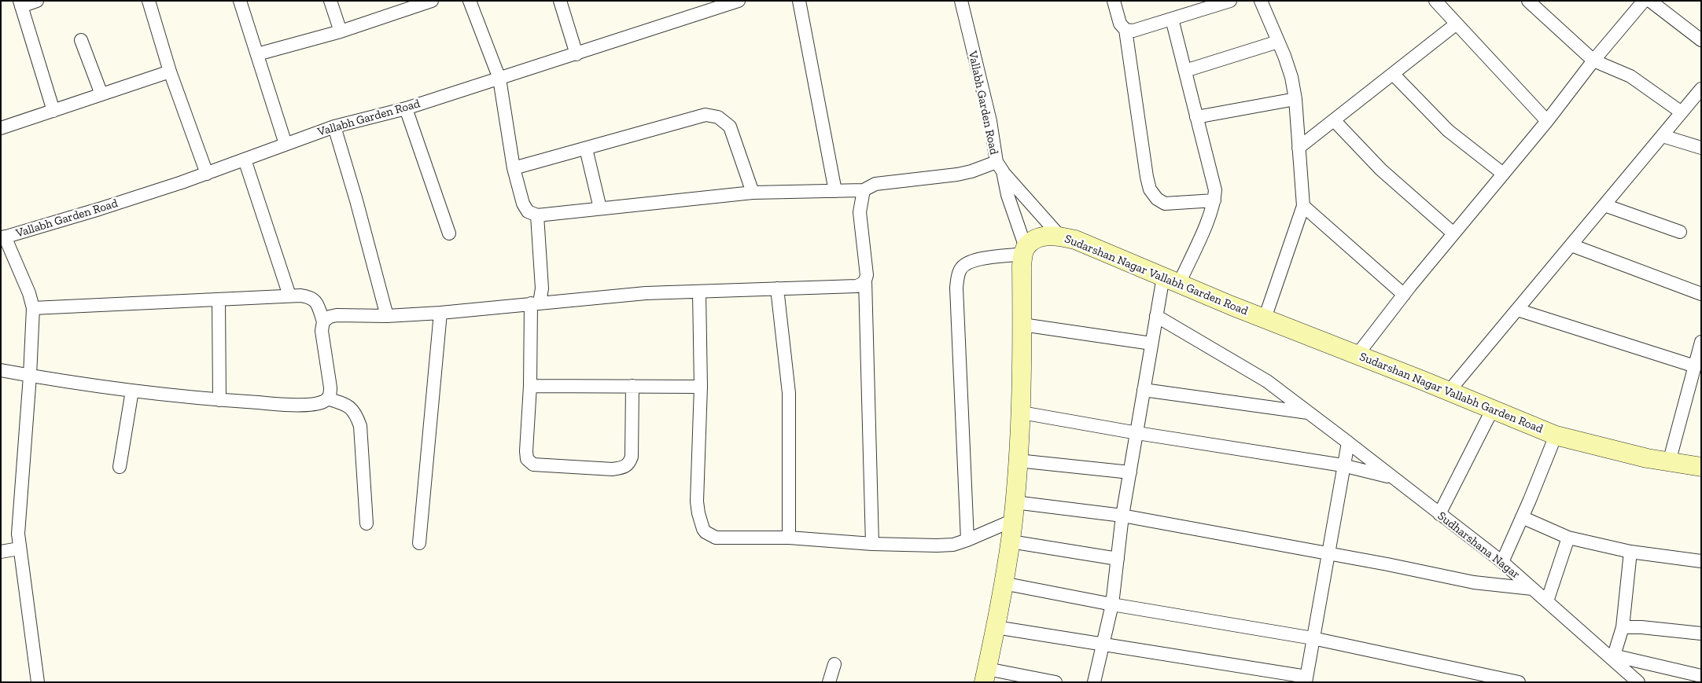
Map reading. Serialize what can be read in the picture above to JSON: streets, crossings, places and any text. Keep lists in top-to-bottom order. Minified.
{"streets":{"street":["Vallabh Garden Road","Sudarshan Nagar Vallabh Garden Road","Sudharshana Nagar"]},"crossings":[["Vallabh Garden Road","Sudarshan Nagar Vallabh Garden Road"]]}
